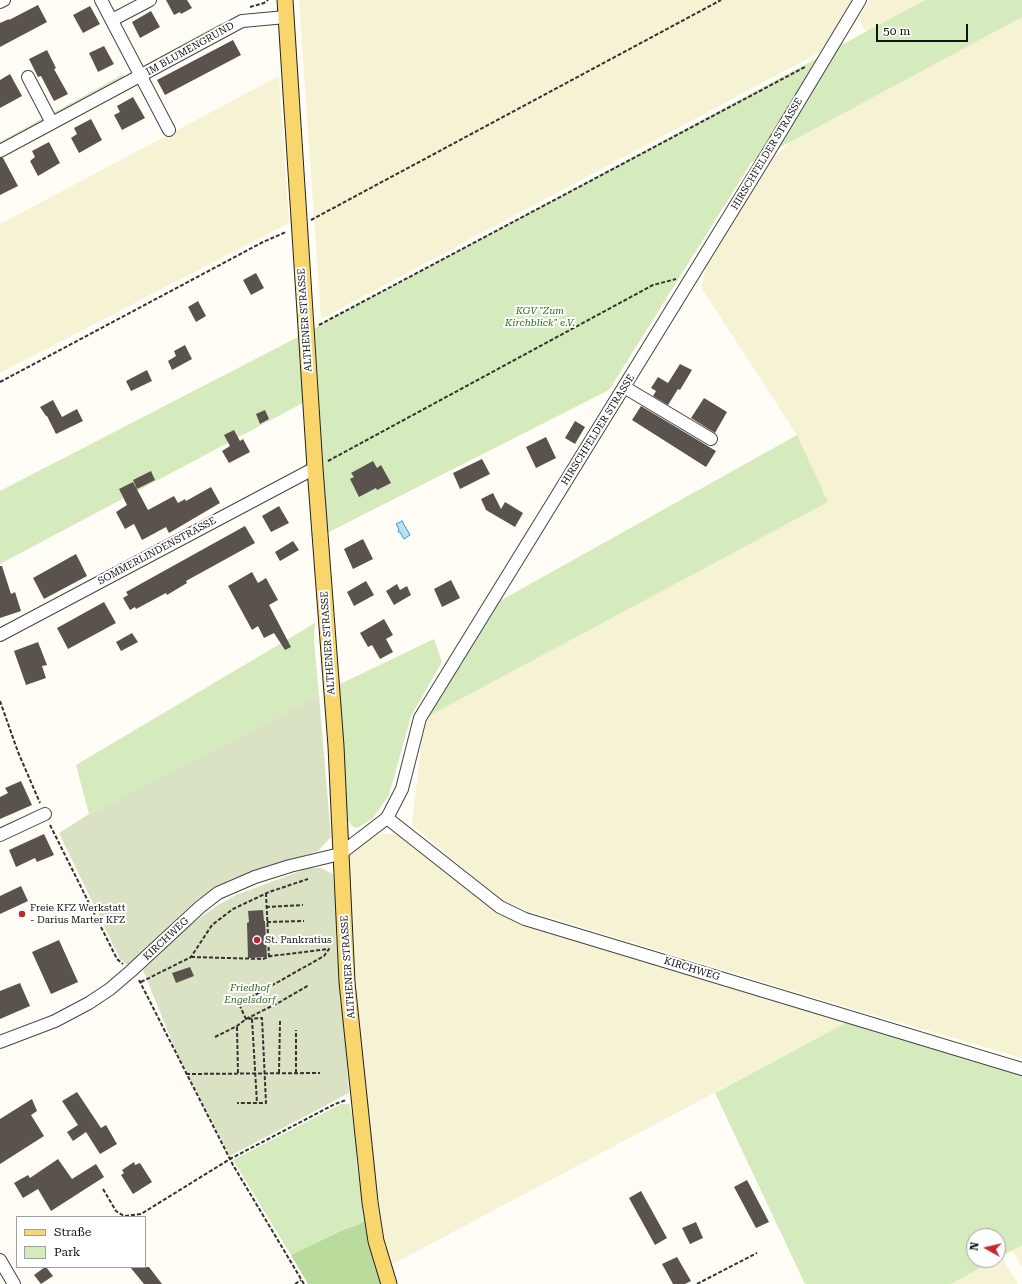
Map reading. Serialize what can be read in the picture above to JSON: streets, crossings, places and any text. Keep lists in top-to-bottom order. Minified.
{"streets":{"main road":["ALTHENER STRASSE"],"street":["IM BLUMENGRUND","HIRSCHFELDER STRASSE","SOMMERLINDENSTRASSE","KIRCHWEG"]},"crossings":[["IM BLUMENGRUND","ALTHENER STRASSE"],["HIRSCHFELDER STRASSE","ALTHENER STRASSE"],["HIRSCHFELDER STRASSE","KIRCHWEG"],["ALTHENER STRASSE","SOMMERLINDENSTRASSE"],["ALTHENER STRASSE","KIRCHWEG"]],"parks":["KGV \"Zum Kirchblick\" e.V.","Friedhof Engelsdorf"],"places":["Freie KFZ Werkstatt - Darius Marter KFZ","St. Pankratius"],"legend":["Straße","Park"],"scale_bar":"50 m","north":"left"}
